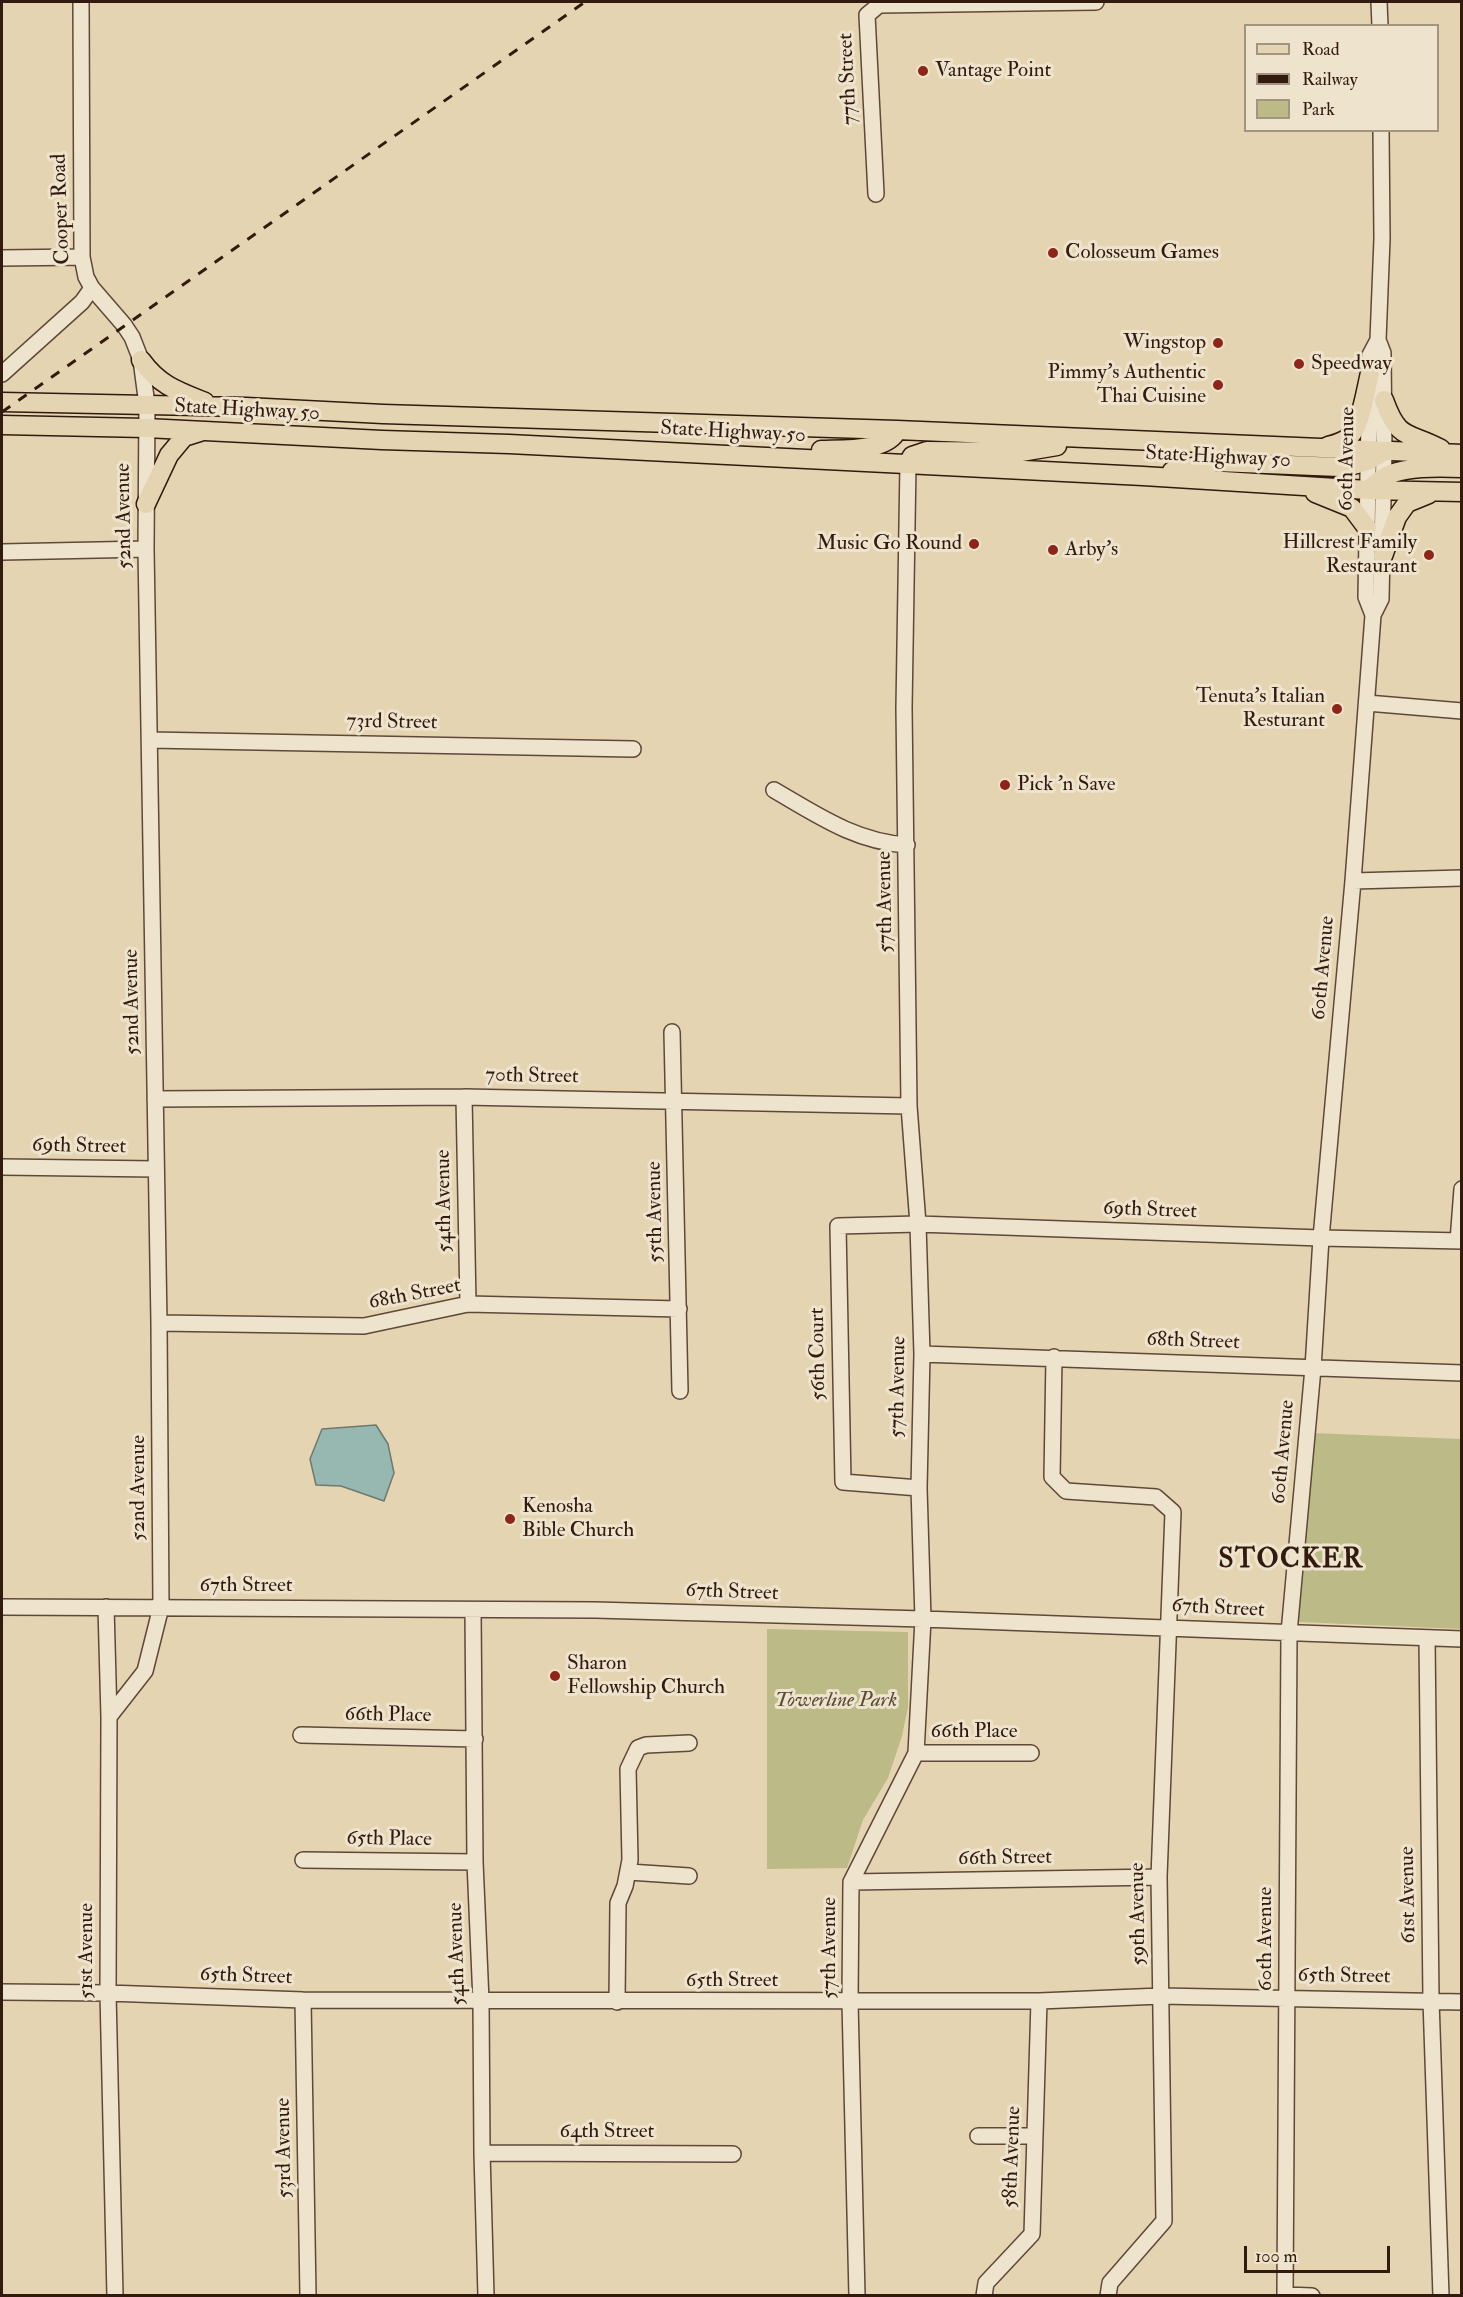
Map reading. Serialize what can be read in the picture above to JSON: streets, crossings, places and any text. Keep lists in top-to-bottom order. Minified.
{"streets":{"main road":["State Highway 50"],"street":["77th Street","Cooper Road","60th Avenue","52nd Avenue","73rd Street","57th Avenue","70th Street","69th Street","54th Avenue","55th Avenue","68th Street","56th Court","67th Street","66th Place","65th Place","66th Street","61st Avenue","59th Avenue","51st Avenue","65th Street","64th Street","53rd Avenue","58th Avenue"]},"crossings":[["Cooper Road","52nd Avenue"],["State Highway 50","60th Avenue"],["State Highway 50","52nd Avenue"],["State Highway 50","57th Avenue"],["60th Avenue","69th Street"],["60th Avenue","68th Street"],["60th Avenue","67th Street"],["60th Avenue","65th Street"],["52nd Avenue","73rd Street"],["52nd Avenue","70th Street"],["52nd Avenue","69th Street"],["52nd Avenue","68th Street"],["52nd Avenue","67th Street"],["52nd Avenue","51st Avenue"],["57th Avenue","70th Street"],["57th Avenue","69th Street"],["57th Avenue","68th Street"],["57th Avenue","56th Court"],["57th Avenue","67th Street"],["57th Avenue","66th Place"],["57th Avenue","66th Street"],["57th Avenue","65th Street"],["70th Street","54th Avenue"],["70th Street","55th Avenue"],["69th Street","56th Court"],["54th Avenue","68th Street"],["54th Avenue","67th Street"],["54th Avenue","66th Place"],["54th Avenue","65th Place"],["54th Avenue","65th Street"],["54th Avenue","64th Street"],["55th Avenue","68th Street"],["68th Street","59th Avenue"],["67th Street","61st Avenue"],["67th Street","59th Avenue"],["67th Street","51st Avenue"],["66th Street","59th Avenue"],["61st Avenue","65th Street"],["59th Avenue","65th Street"],["51st Avenue","65th Street"],["65th Street","53rd Avenue"],["65th Street","58th Avenue"]],"districts":["STOCKER"],"parks":["Towerline Park"],"places":["Vantage Point","Colosseum Games","Wingstop","Speedway","Pimmy's Authentic Thai Cuisine","Music Go Round","Arby's","Hillcrest Family Restaurant","Tenuta's Italian Resturant","Pick 'n Save","Kenosha Bible Church","Sharon Fellowship Church"],"legend":["Road","Railway","Park"],"scale_bar":"100 m"}
